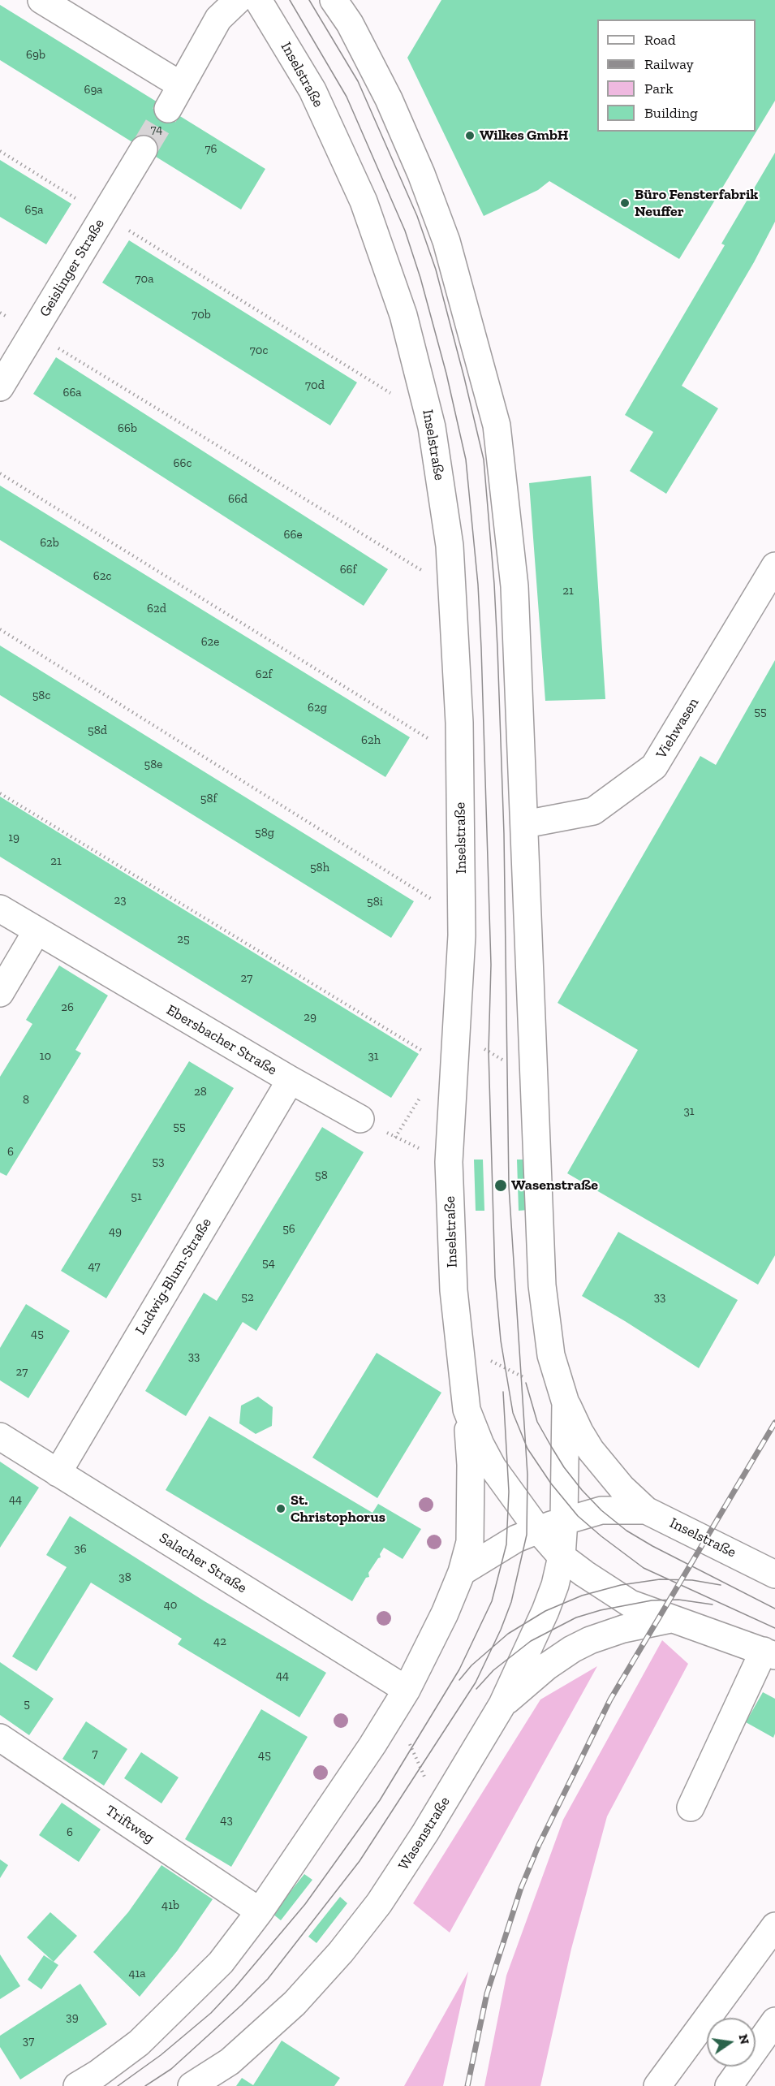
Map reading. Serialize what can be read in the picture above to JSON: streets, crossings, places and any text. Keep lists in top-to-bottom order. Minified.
{"streets":{"main road":["Inselstraße","Geislinger Straße","Viehwasen","Ebersbacher Straße","Ludwig-Blum-Straße","Salacher Straße","Triftweg","Wasenstraße"]},"crossings":[["Inselstraße","Wasenstraße"],["Viehwasen","Wasenstraße"],["Ebersbacher Straße","Ludwig-Blum-Straße"],["Ludwig-Blum-Straße","Salacher Straße"]],"places":["Wilkes GmbH","Büro Fensterfabrik Neuffer","Wasenstraße","St. Christophorus"],"house_numbers":["69b","69a","74","76","65a","70a","70b","70c","70d","66a","66b","66c","66d","66e","62b","66f","62c","21","62d","62e","62f","58c","62g","55","58d","62h","58e","58f","58g","19","21","58h","23","58i","25","27","26","29","10","31","28","8","31","55","6","53","58","51","56","49","54","47","52","33","45","33","27","44","36","38","40","42","44","5","7","45","43","6","41b","41a","39","37"],"legend":["Road","Railway","Park","Building"],"north":"right"}
